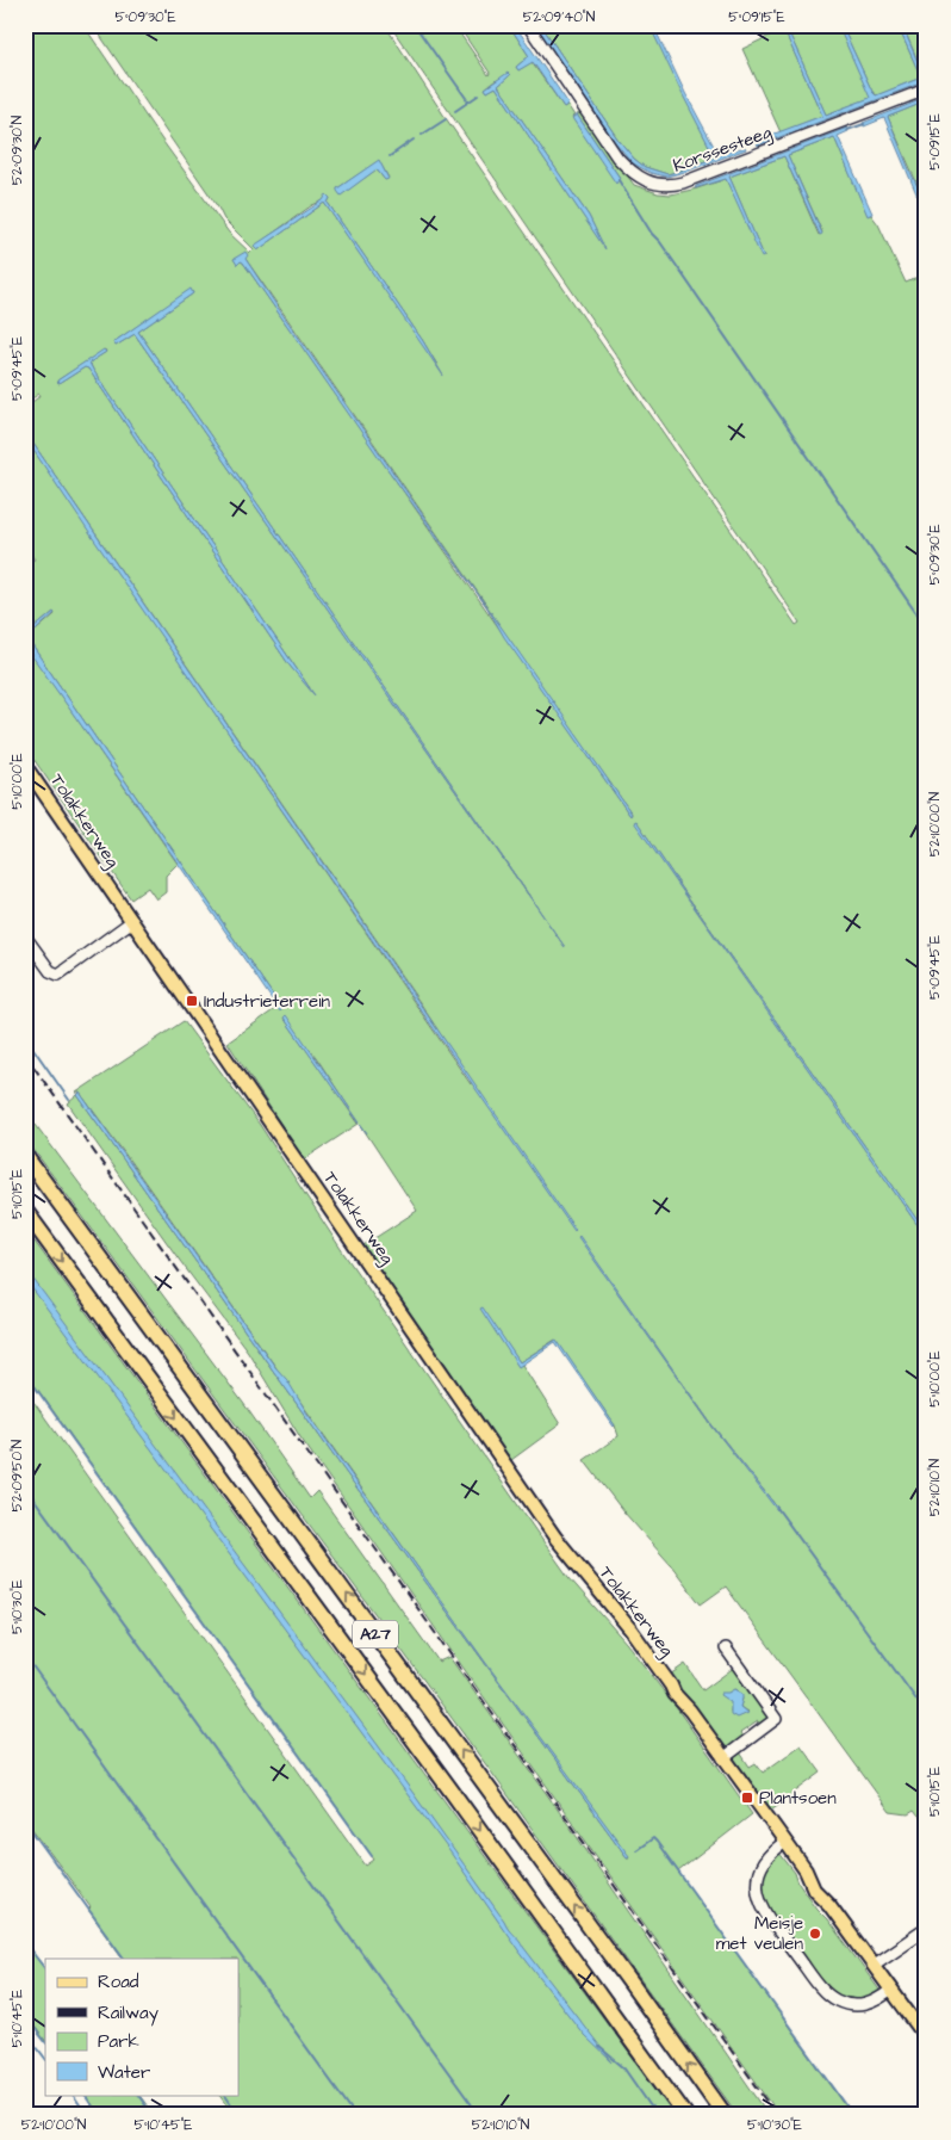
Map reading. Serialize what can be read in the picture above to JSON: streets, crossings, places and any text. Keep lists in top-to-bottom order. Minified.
{"streets":{"highway":["A27"],"main road":["Tolakkerweg"],"street":["Korssesteeg"]},"places":{"transit":["Industrieterrein","Plantsoen"],"other":["Meisje met veulen"]},"legend":["Road","Railway","Park","Water"],"coordinates":["5°09'30\"E","52°09'40\"N","5°09'15\"E","52°09'30\"N","5°09'45\"E","5°10'00\"E","52°10'00\"N","5°10'15\"E","52°09'50\"N","52°10'10\"N","5°10'30\"E","5°10'45\"E"]}
